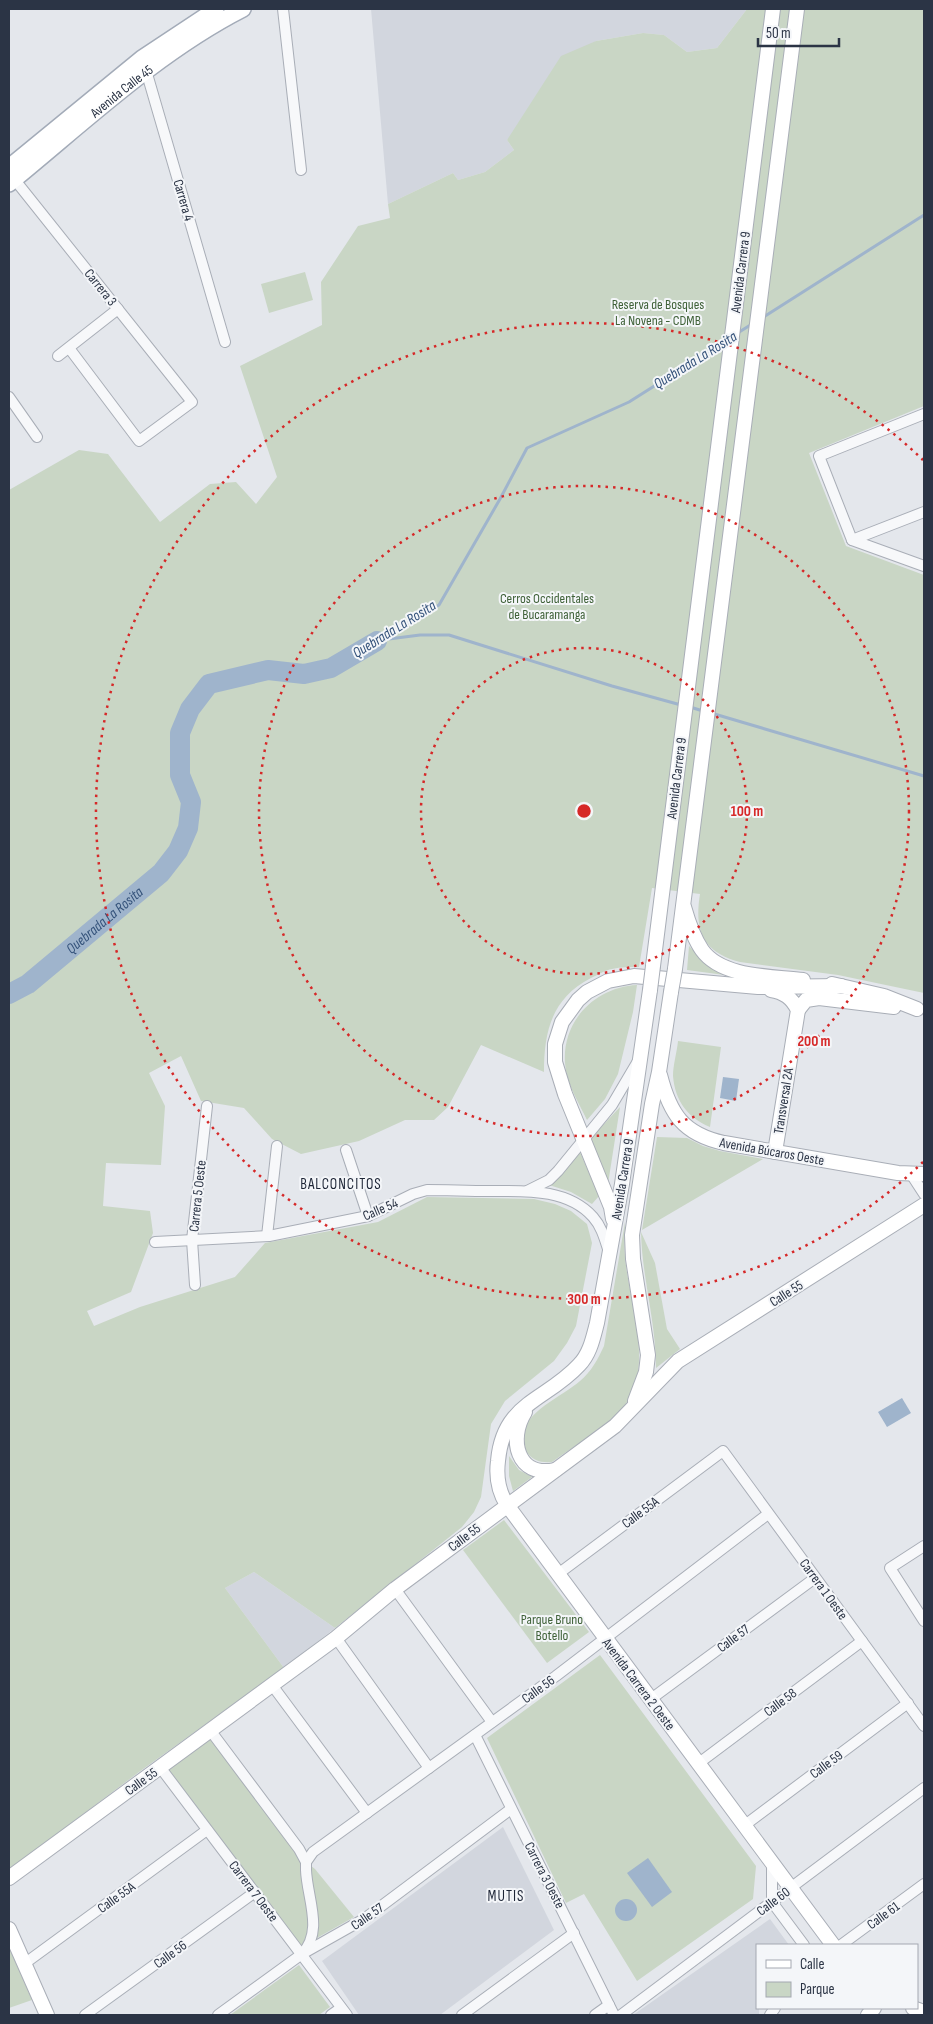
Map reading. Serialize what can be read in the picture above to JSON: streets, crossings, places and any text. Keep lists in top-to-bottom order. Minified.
{"streets":{"main road":["Avenida Calle 45","Avenida Carrera 9","Transversal 2A","Avenida Búcaros Oeste","Calle 55","Avenida Carrera 2 Oeste"],"street":["Carrera 4","Carrera 3","Carrera 5 Oeste","Calle 54","Calle 55A","Carrera 1 Oeste","Calle 57","Calle 56","Calle 58","Calle 59","Carrera 3 Oeste","Carrera 7 Oeste","Calle 60","Calle 61"]},"crossings":[["Avenida Calle 45","Carrera 4"],["Avenida Calle 45","Carrera 3"],["Avenida Carrera 9","Avenida Búcaros Oeste"],["Avenida Carrera 9","Calle 54"],["Avenida Carrera 9","Calle 55"],["Avenida Carrera 9","Avenida Carrera 2 Oeste"],["Transversal 2A","Avenida Búcaros Oeste"],["Carrera 5 Oeste","Calle 54"],["Calle 55","Avenida Carrera 2 Oeste"],["Calle 55","Carrera 7 Oeste"],["Calle 55A","Carrera 1 Oeste"],["Calle 55A","Avenida Carrera 2 Oeste"],["Calle 55A","Carrera 7 Oeste"],["Carrera 1 Oeste","Calle 57"],["Carrera 1 Oeste","Calle 56"],["Carrera 1 Oeste","Calle 58"],["Carrera 1 Oeste","Calle 59"],["Calle 57","Avenida Carrera 2 Oeste"],["Calle 57","Carrera 3 Oeste"],["Calle 57","Carrera 7 Oeste"],["Avenida Carrera 2 Oeste","Calle 56"],["Avenida Carrera 2 Oeste","Calle 58"],["Avenida Carrera 2 Oeste","Calle 59"],["Avenida Carrera 2 Oeste","Calle 60"],["Calle 56","Carrera 3 Oeste"],["Calle 56","Carrera 7 Oeste"]],"districts":["BALCONCITOS","MUTIS"],"water":["Quebrada La Rosita"],"parks":["Reserva de Bosques La Novena - CDMB","Cerros Occidentales de Bucaramanga","Parque Bruno Botello"],"legend":["Calle","Parque"],"scale_bar":"50 m","rings":["100 m","200 m","300 m"]}
